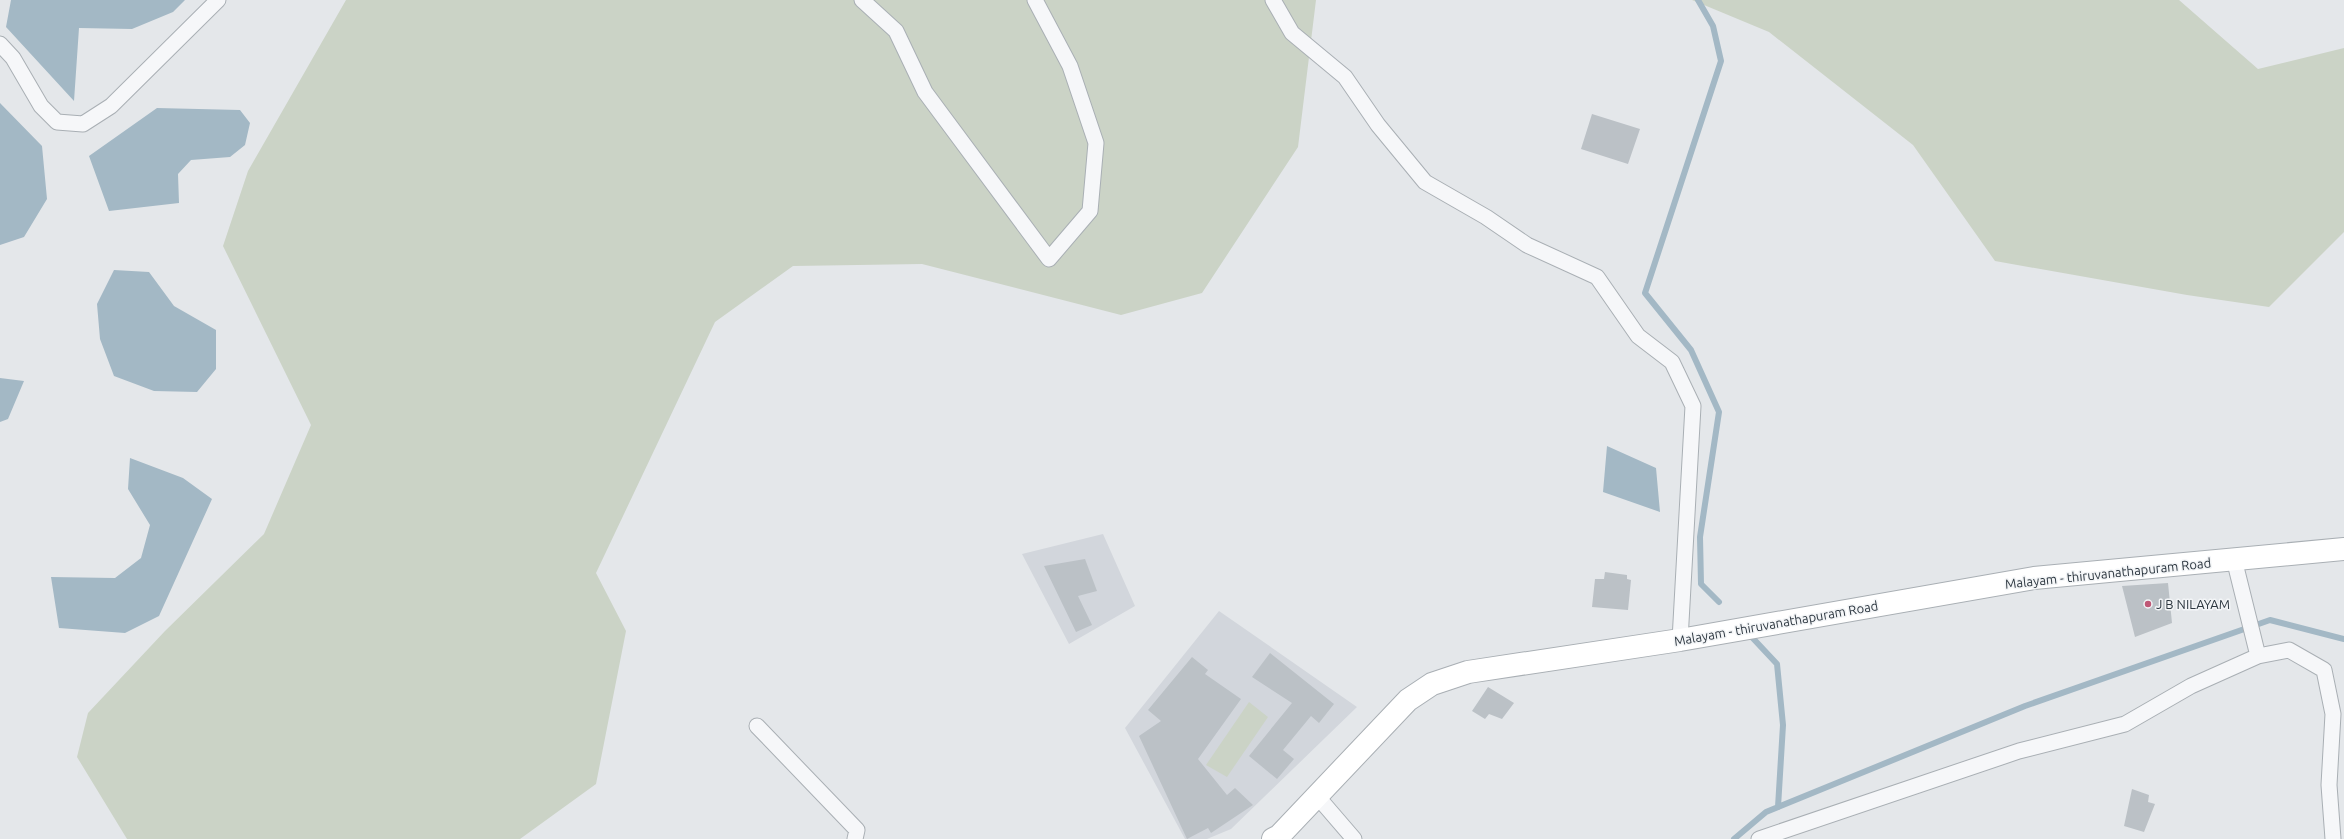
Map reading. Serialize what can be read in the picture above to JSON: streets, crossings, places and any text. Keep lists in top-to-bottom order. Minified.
{"streets":{"main road":["Malayam - thiruvanathapuram Road"]},"places":["J B NILAYAM"]}
